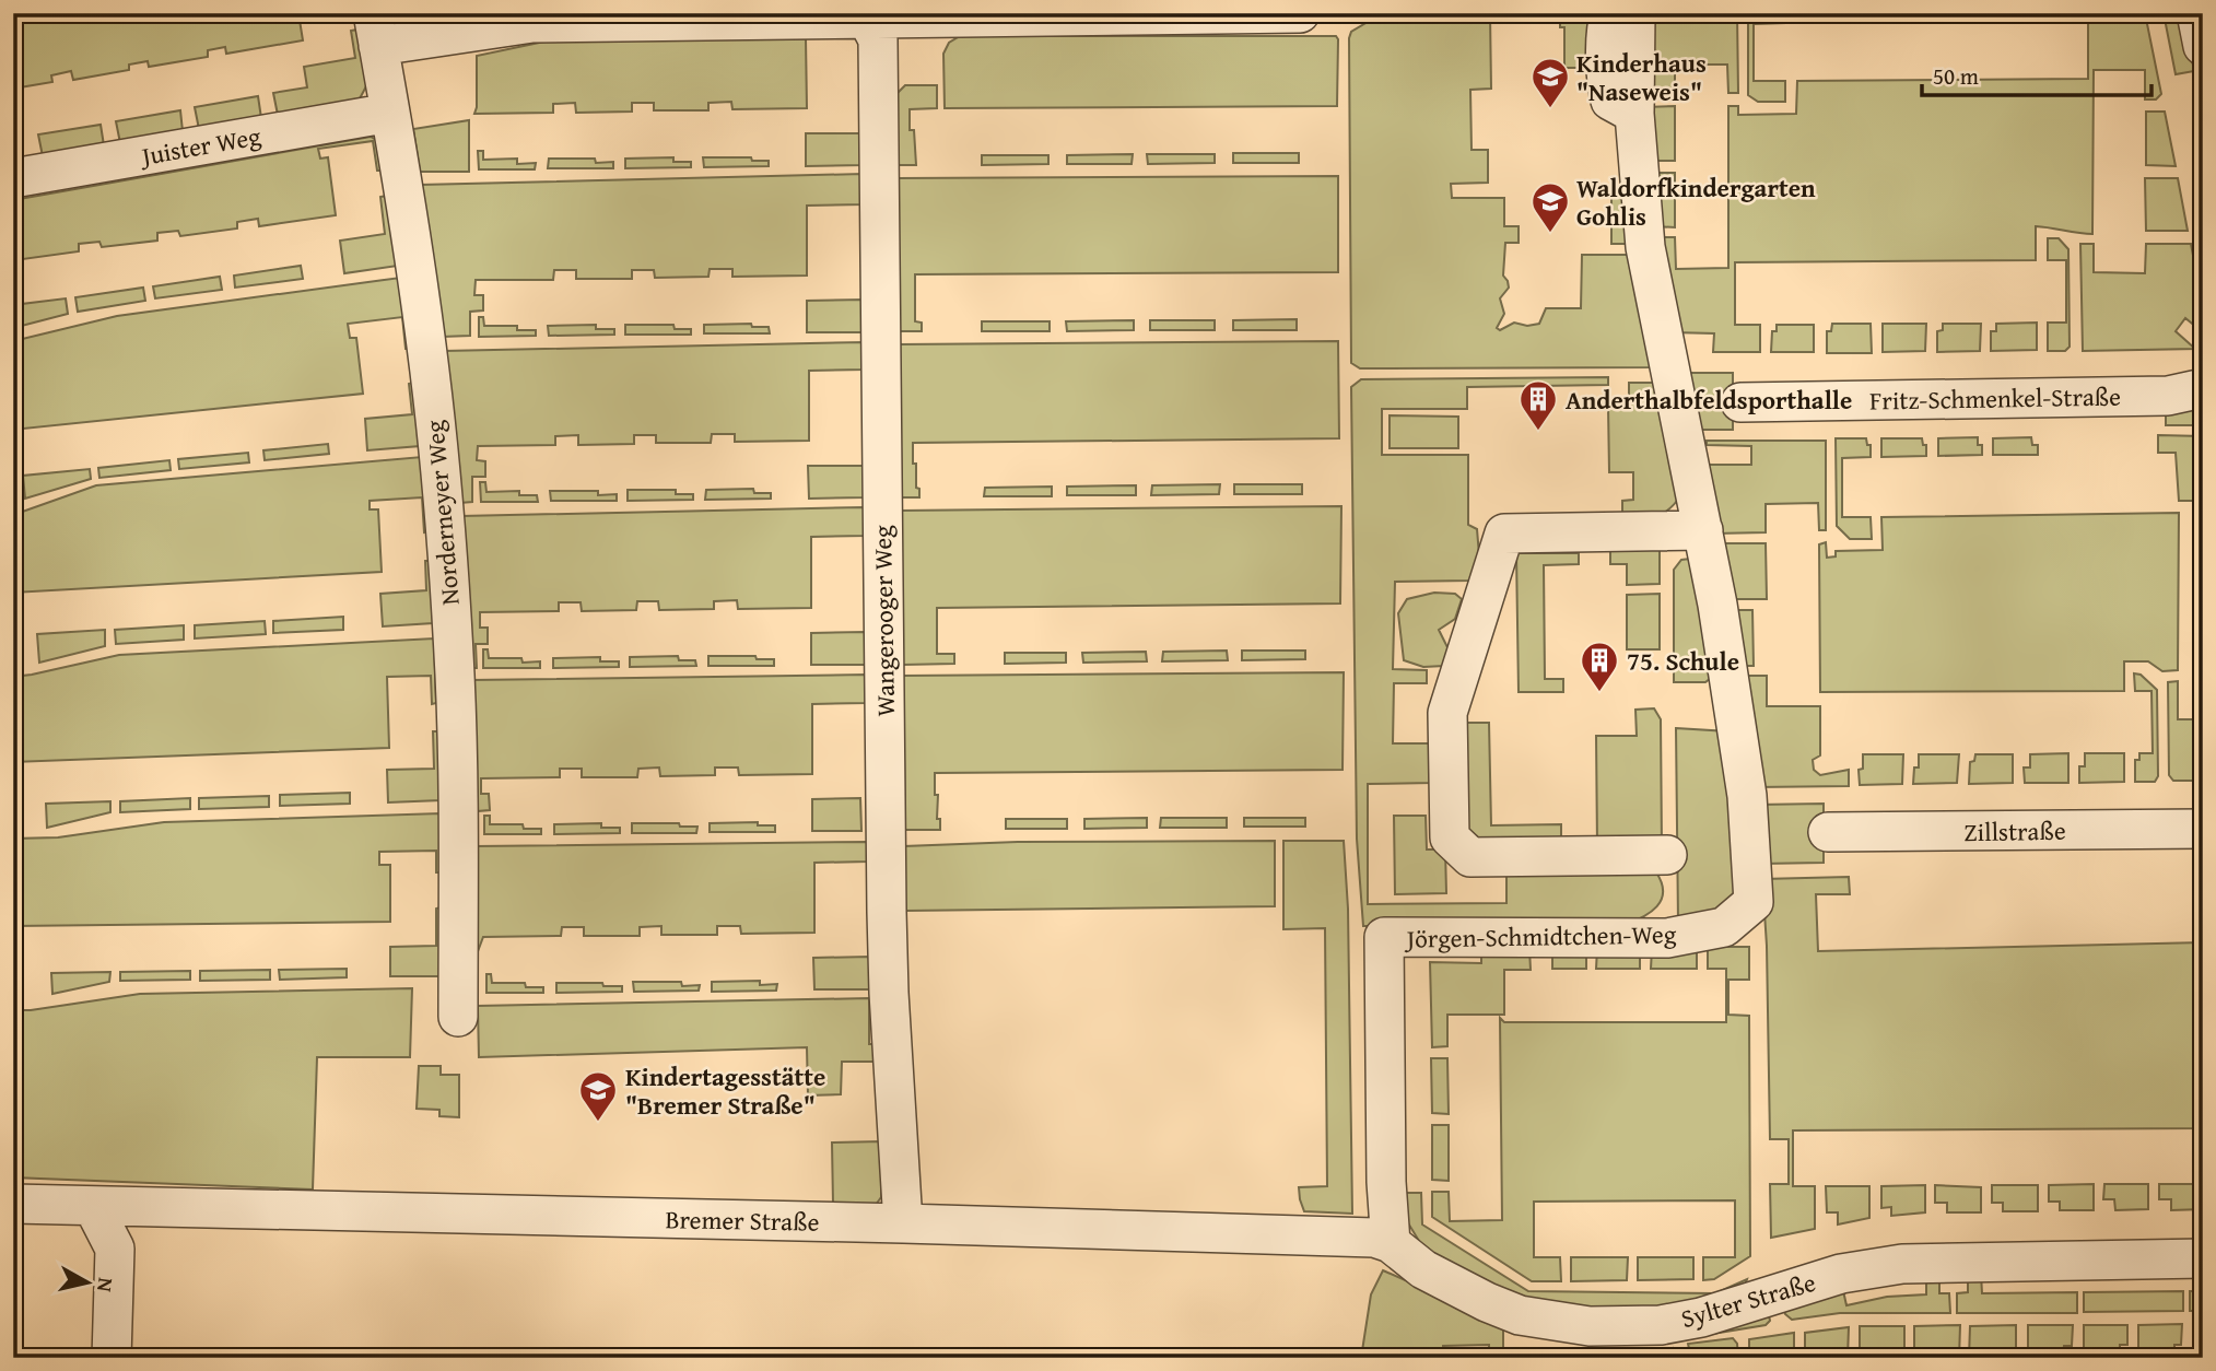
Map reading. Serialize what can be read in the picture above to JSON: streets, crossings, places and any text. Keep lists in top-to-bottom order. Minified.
{"streets":{"street":["Juister Weg","Fritz-Schmenkel-Straße","Norderneyer Weg","Wangerooger Weg","Zillstraße","Jörgen-Schmidtchen-Weg","Bremer Straße","Sylter Straße"]},"crossings":[["Juister Weg","Norderneyer Weg"],["Wangerooger Weg","Bremer Straße"],["Jörgen-Schmidtchen-Weg","Bremer Straße"],["Jörgen-Schmidtchen-Weg","Sylter Straße"],["Bremer Straße","Sylter Straße"]],"places":{"school or university":["Kinderhaus \"Naseweis\"","Waldorfkindergarten Gohlis","Kindertagesstätte \"Bremer Straße\""],"building":["Anderthalbfeldsporthalle","75. Schule"]},"scale_bar":"50 m","north":"right"}
